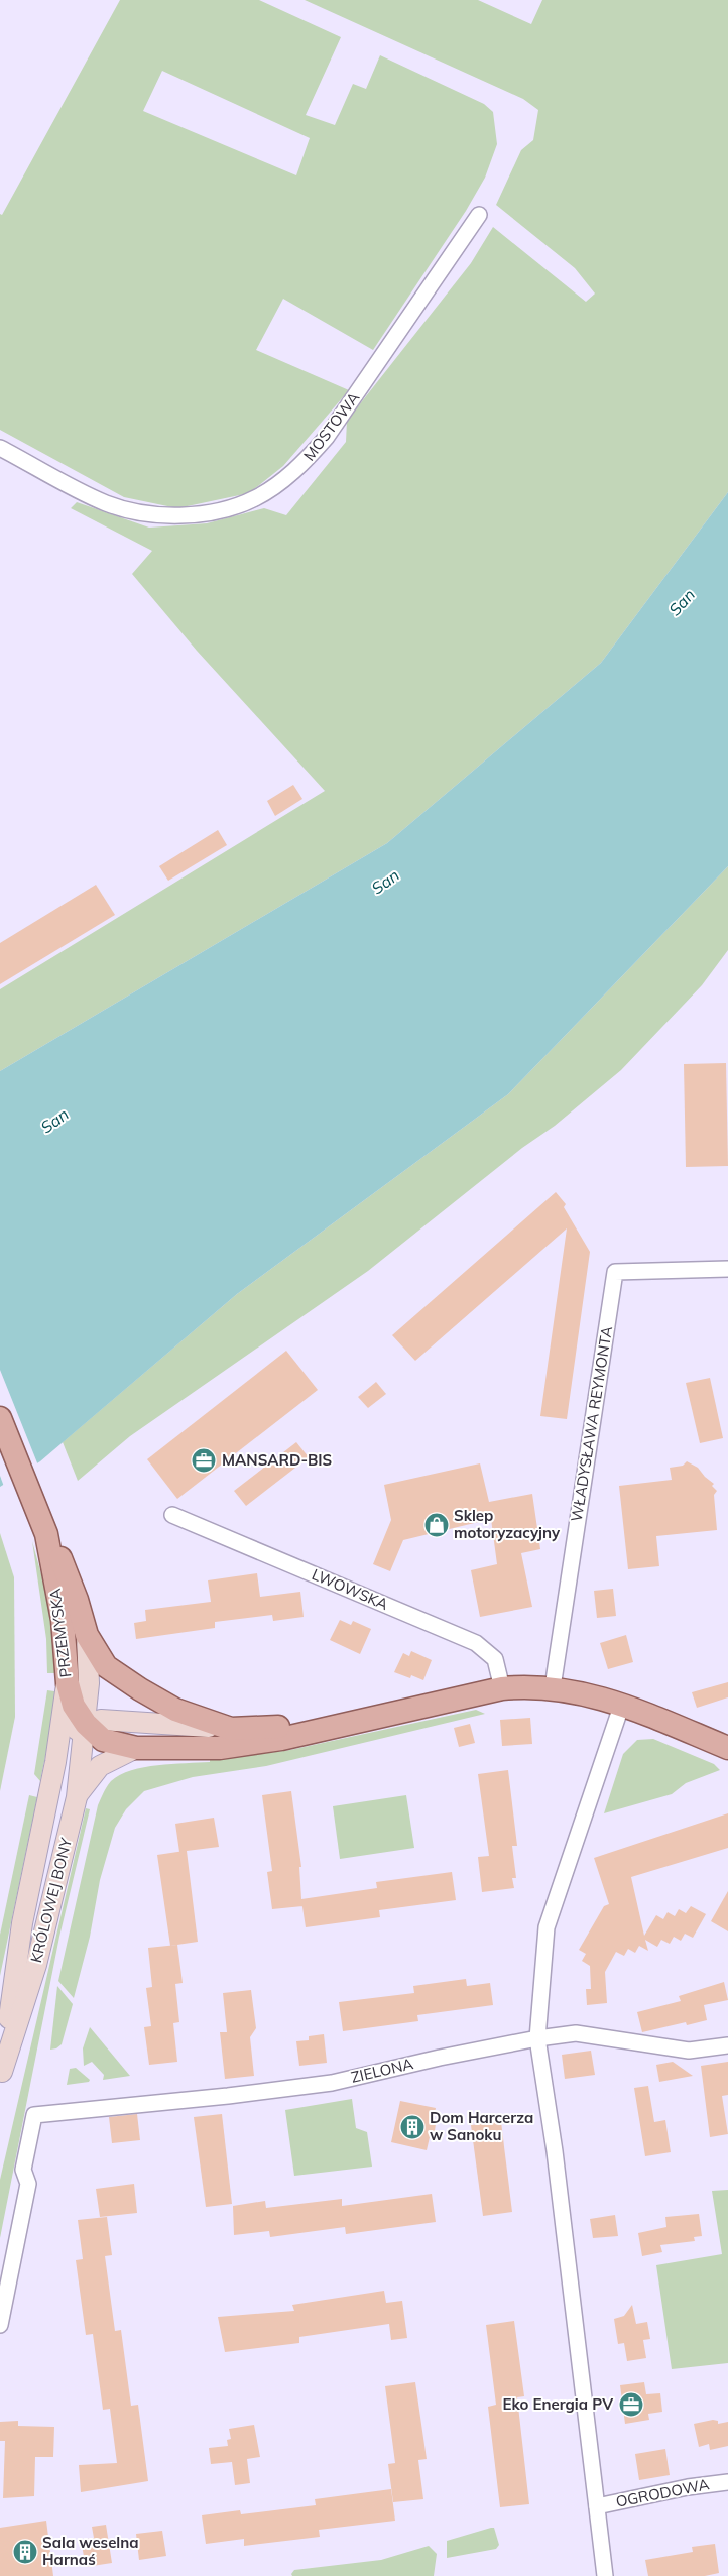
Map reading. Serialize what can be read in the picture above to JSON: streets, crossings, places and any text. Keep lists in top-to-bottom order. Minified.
{"streets":{"main road":["PRZEMYSKA","KRÓLOWEJ BONY"],"street":["MOSTOWA","WŁADYSŁAWA REYMONTA","LWOWSKA","ZIELONA","OGRODOWA"]},"crossings":[["PRZEMYSKA","KRÓLOWEJ BONY"]],"water":["San"],"places":{"office":["MANSARD-BIS","Eko Energia PV"],"shop":["Sklep motoryzacyjny"],"building":["Dom Harcerza w Sanoku","Sala weselna Harnaś"]}}
